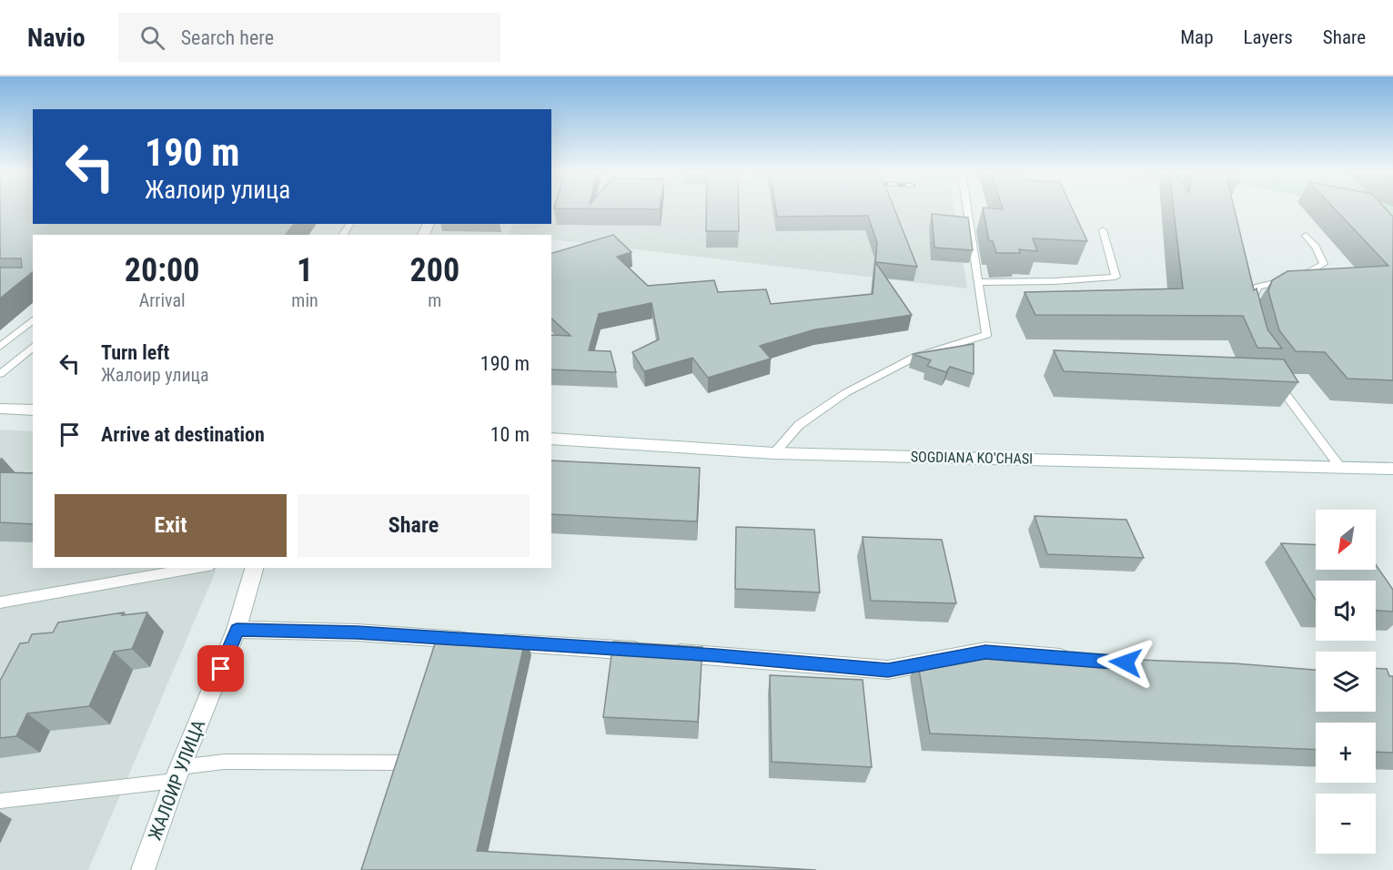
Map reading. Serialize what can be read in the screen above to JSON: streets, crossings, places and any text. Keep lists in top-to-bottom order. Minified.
{"streets":{"street":["SOGDIANA KO'CHASI","ЖАЛОИР УЛИЦА"]},"north":"bottom left","page":{"header":"Navio","search":"Search here","nav":["Map","Layers","Share"],"turn":["190 m","Жалоир улица"],"eta":["20:00","Arrival","1","min","200","m"],"list":[{"name":"Turn left","note":"Жалоир улица","value":"190 m"},{"name":"Arrive at destination","value":"10 m"}],"buttons":["Exit","Share"],"map_buttons":["+","−"]}}
